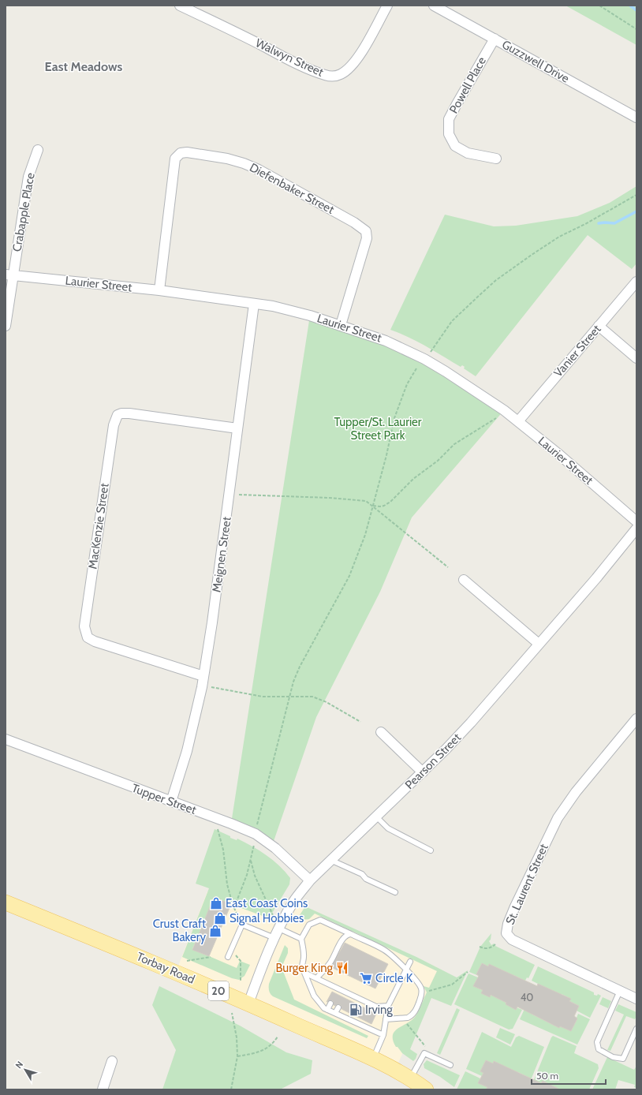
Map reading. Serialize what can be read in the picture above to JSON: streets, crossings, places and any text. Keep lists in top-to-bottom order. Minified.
{"streets":{"main road":["Torbay Road","20"],"street":["Walwyn Street","Guzzwell Drive","Powell Place","Diefenbaker Street","Crabapple Place","Laurier Street","Vanier Street","MacKenzie Street","Meignen Street","Pearson Street","Tupper Street","St. Laurent Street"]},"crossings":[["Guzzwell Drive","Powell Place"],["Diefenbaker Street","Laurier Street"],["Crabapple Place","Laurier Street"],["Laurier Street","Vanier Street"],["Laurier Street","Meignen Street"],["MacKenzie Street","Meignen Street"],["Meignen Street","Tupper Street"],["Pearson Street","Tupper Street"],["Pearson Street","Torbay Road"]],"districts":["East Meadows"],"parks":["Tupper/St. Laurier Street Park"],"places":{"shop":["East Coast Coins","Signal Hobbies","Crust Craft Bakery"],"restaurant":["Burger King"],"supermarket":["Circle K"],"fuel station":["Irving"]},"house_numbers":["40"],"scale_bar":"50 m","north":"top left"}
